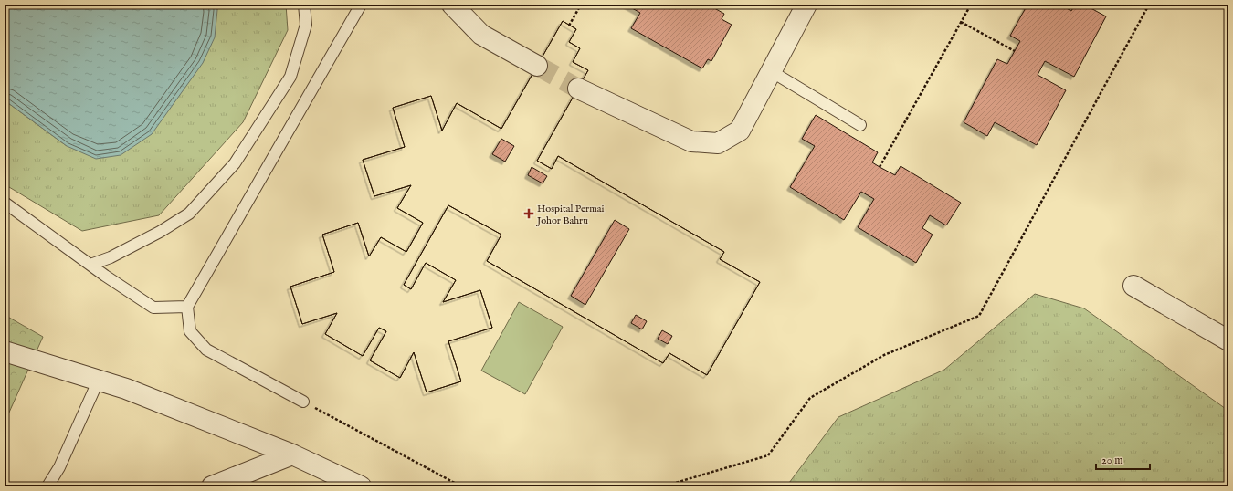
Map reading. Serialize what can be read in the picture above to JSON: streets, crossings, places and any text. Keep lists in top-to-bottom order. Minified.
{"places":{"health":["Hospital Permai Johor Bahru"]},"scale_bar":"20 m"}
